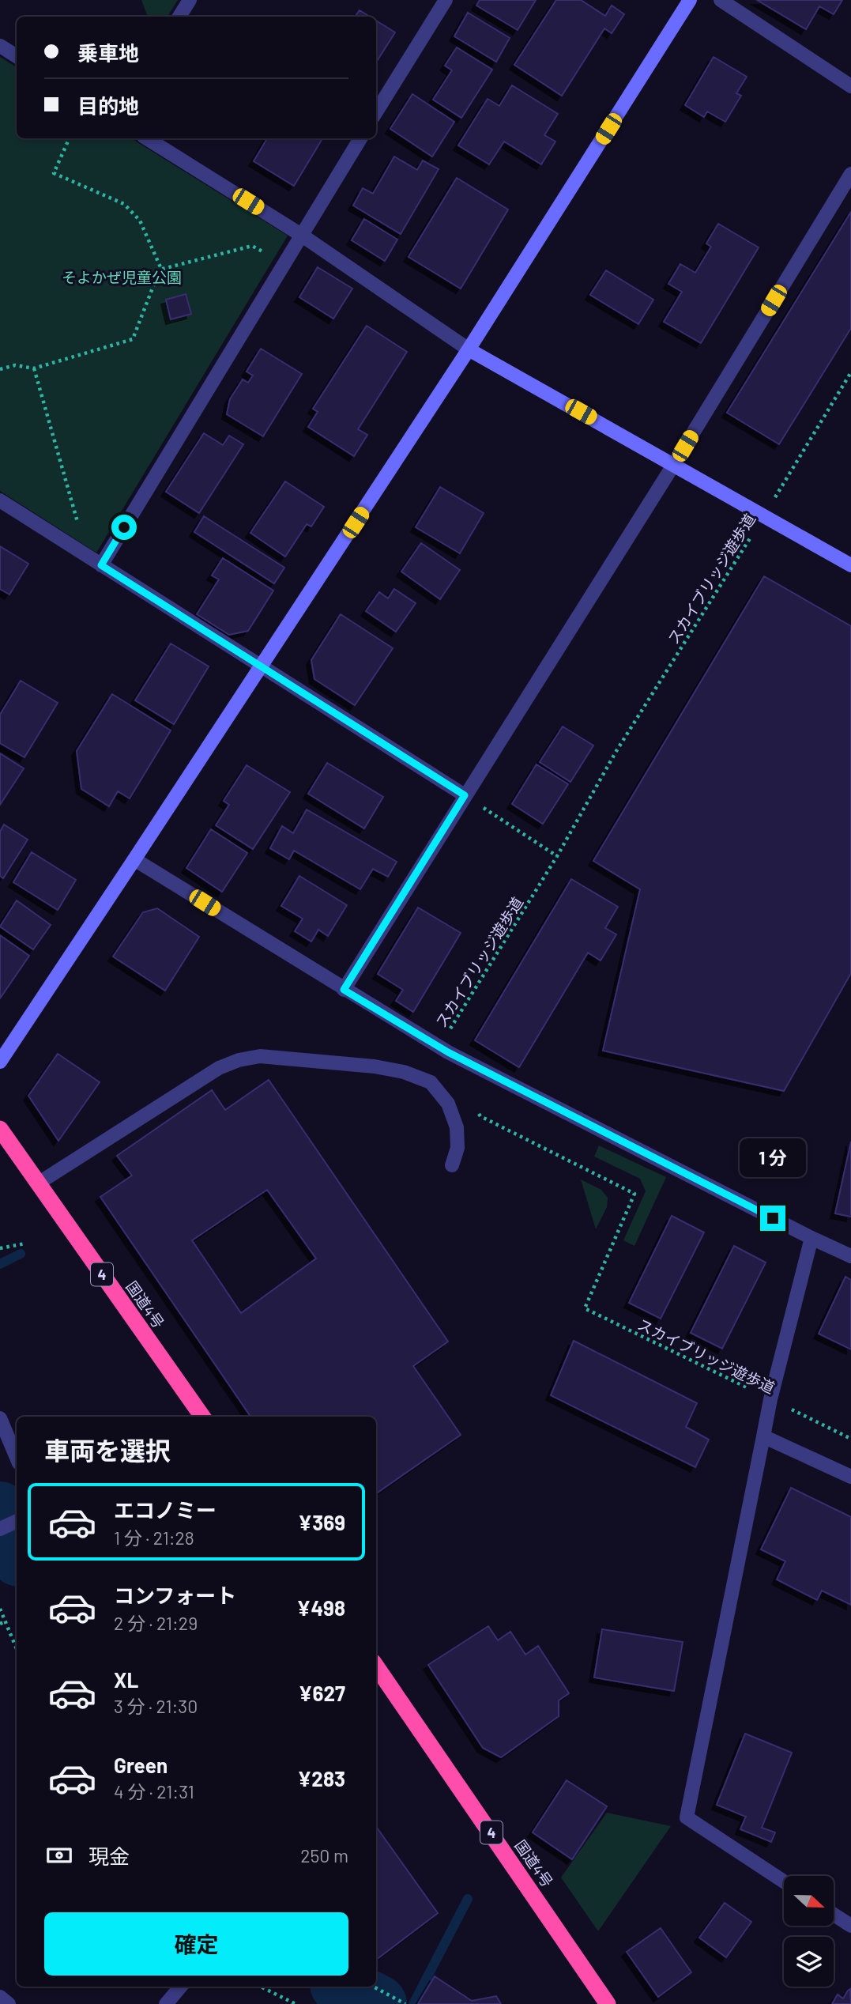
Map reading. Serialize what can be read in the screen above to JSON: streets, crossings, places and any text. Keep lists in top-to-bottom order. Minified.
{"streets":{"highway":["4","国道4号"],"path":["スカイブリッジ遊歩道"]},"parks":["そよかぜ児童公園"],"north":"right","page":{"banner":["乗車地","目的地"],"bubble":"1 分","heading":"車両を選択","list":[{"name":"エコノミー","note":"1 分 · 21:28","value":"¥369"},{"name":"コンフォート","note":"2 分 · 21:29","value":"¥498"},{"name":"XL","note":"3 分 · 21:30","value":"¥627"},{"name":"Green","note":"4 分 · 21:31","value":"¥283"}],"pay":["現金","250 m"],"buttons":"確定"}}
